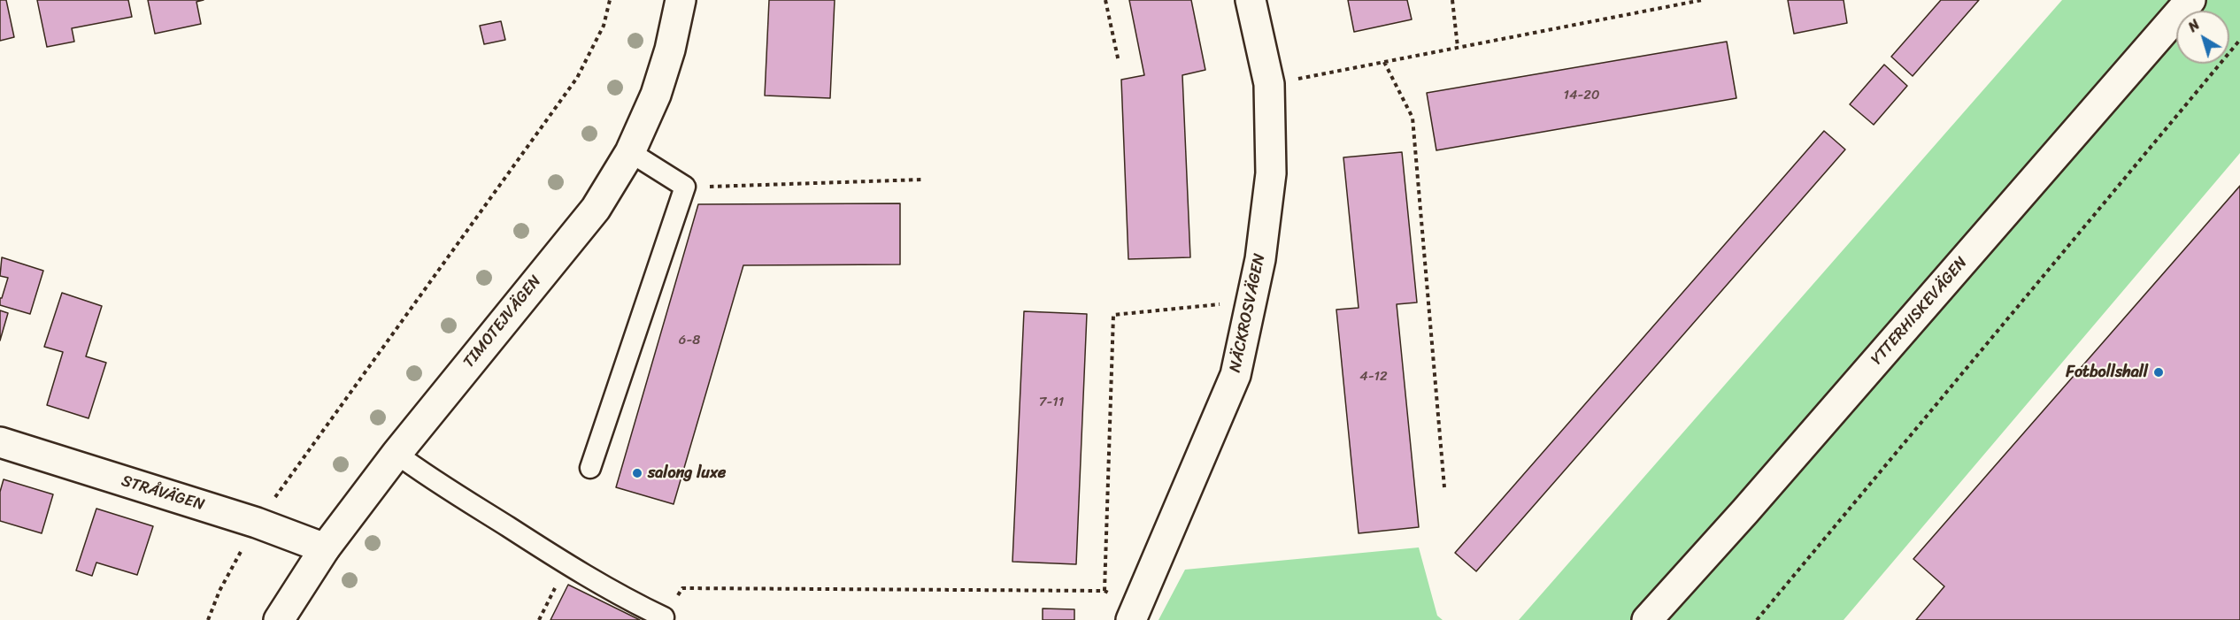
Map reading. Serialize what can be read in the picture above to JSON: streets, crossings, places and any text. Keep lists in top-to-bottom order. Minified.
{"streets":{"street":["YTTERHISKEVÄGEN","NÄCKROSVÄGEN","TIMOTEJVÄGEN","STRÅVÄGEN"]},"crossings":[["TIMOTEJVÄGEN","STRÅVÄGEN"]],"places":["Fotbollshall","salong luxe"],"house_numbers":["14-20","6-8","4-12","7-11"],"north":"top left"}
